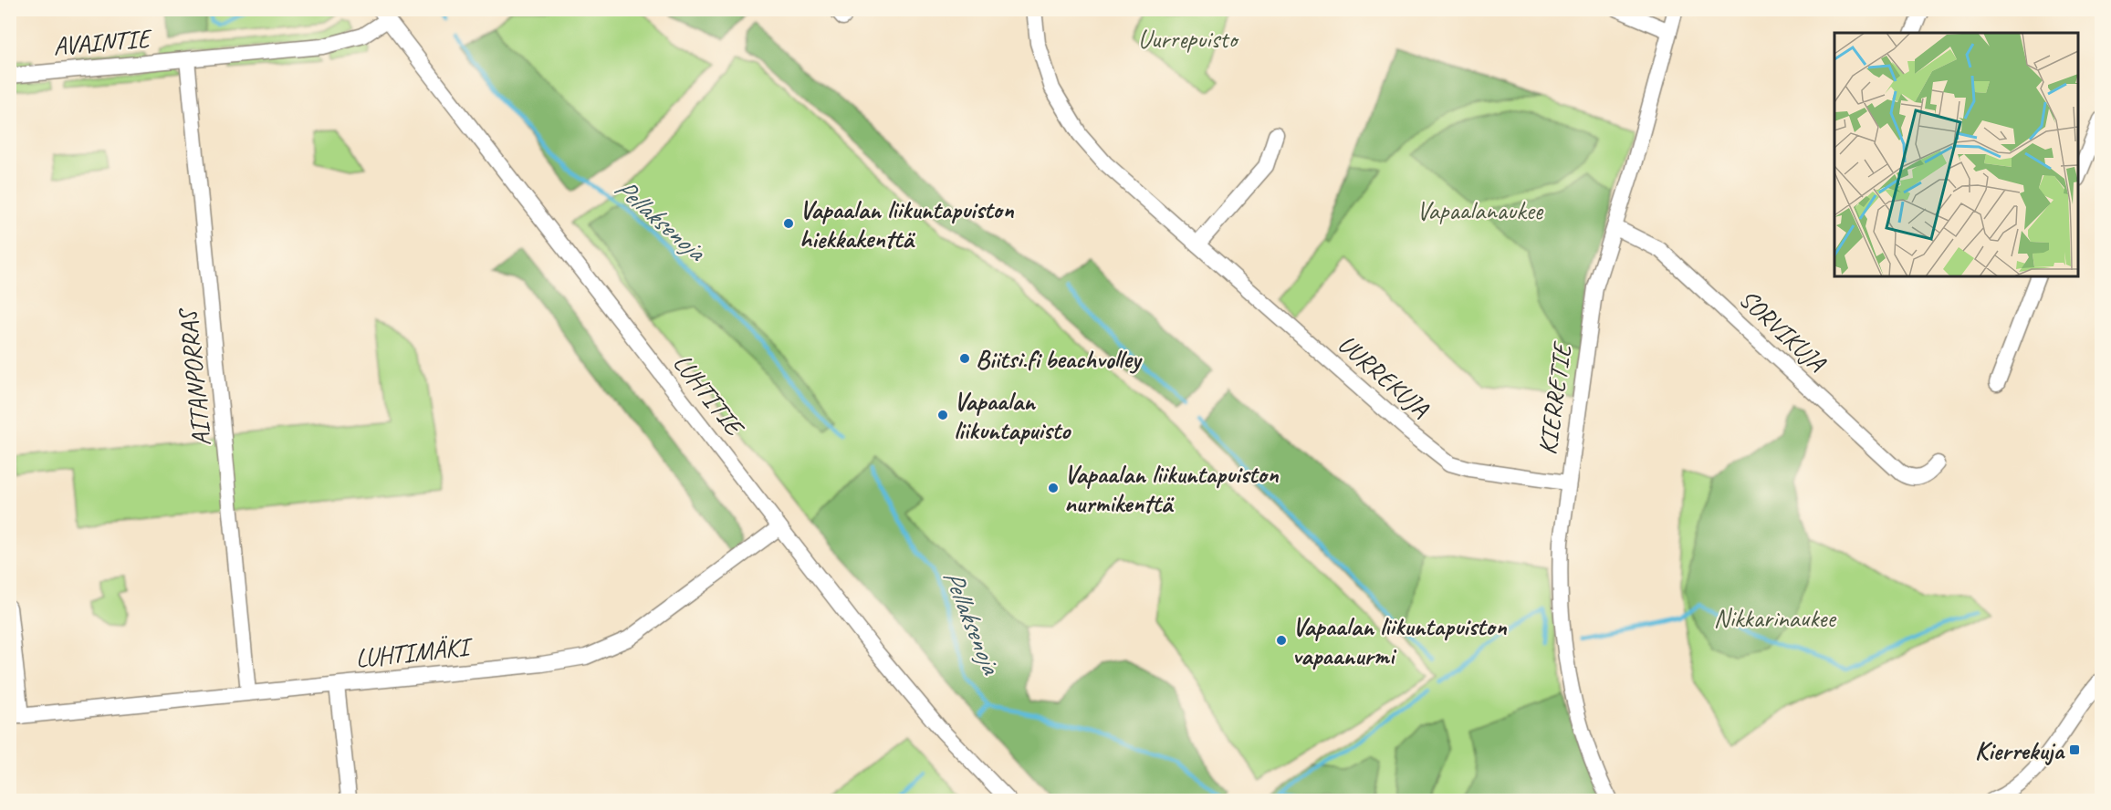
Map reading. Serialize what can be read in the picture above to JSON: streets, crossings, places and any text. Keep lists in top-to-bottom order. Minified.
{"streets":{"street":["AVAINTIE","SORVIKUJA","UURREKUJA","AITANPORRAS","LUHTITIE","KIERRETIE","LUHTIMÄKI"]},"crossings":[["AVAINTIE","AITANPORRAS"],["AVAINTIE","LUHTITIE"],["SORVIKUJA","KIERRETIE"],["UURREKUJA","KIERRETIE"],["AITANPORRAS","LUHTIMÄKI"],["LUHTITIE","LUHTIMÄKI"]],"water":["Pellaksenoja"],"parks":["Uurrepuisto","Vapaalanaukee","Nikkarinaukee"],"places":{"other":["Vapaalan liikuntapuiston hiekkakenttä","Biitsi.fi beachvolley","Vapaalan liikuntapuisto","Vapaalan liikuntapuiston nurmikenttä","Vapaalan liikuntapuiston vapaanurmi"],"transit":["Kierrekuja"]}}
